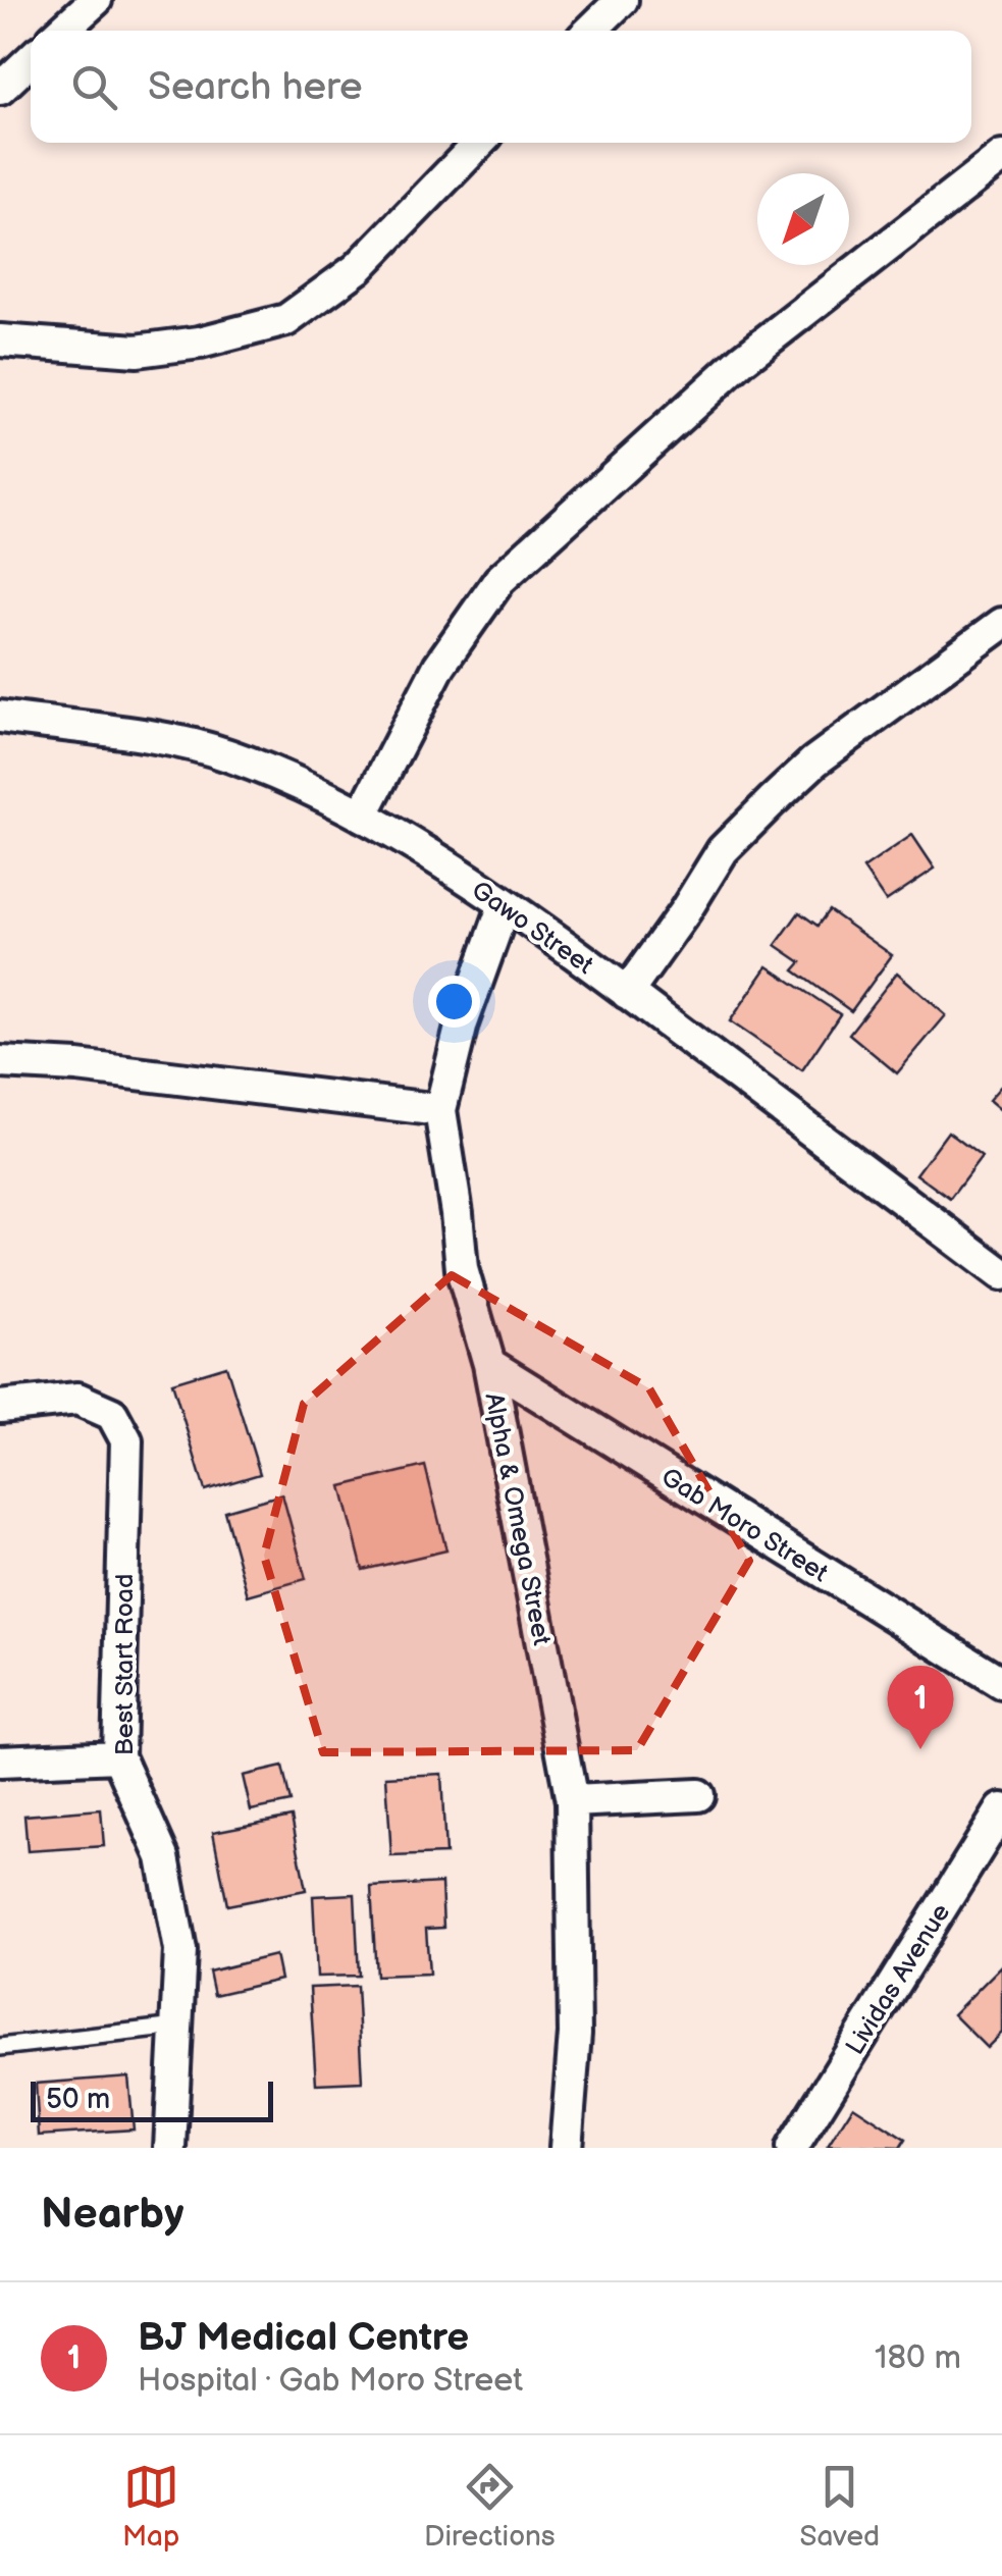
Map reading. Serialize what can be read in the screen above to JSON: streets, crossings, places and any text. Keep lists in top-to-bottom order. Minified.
{"streets":{"street":["Gawo Street","Alpha & Omega Street","Gab Moro Street","Best Start Road","Lividas Avenue"]},"crossings":[["Gawo Street","Alpha & Omega Street"],["Alpha & Omega Street","Gab Moro Street"]],"scale_bar":"50 m","north":"bottom left","page":{"search":"Search here","pins":"1","scale":"50 m","heading":"Nearby","list":[{"mark":"1","name":"BJ Medical Centre","note":"Hospital · Gab Moro Street","value":"180 m"}],"nav":["Map","Directions","Saved"]}}
